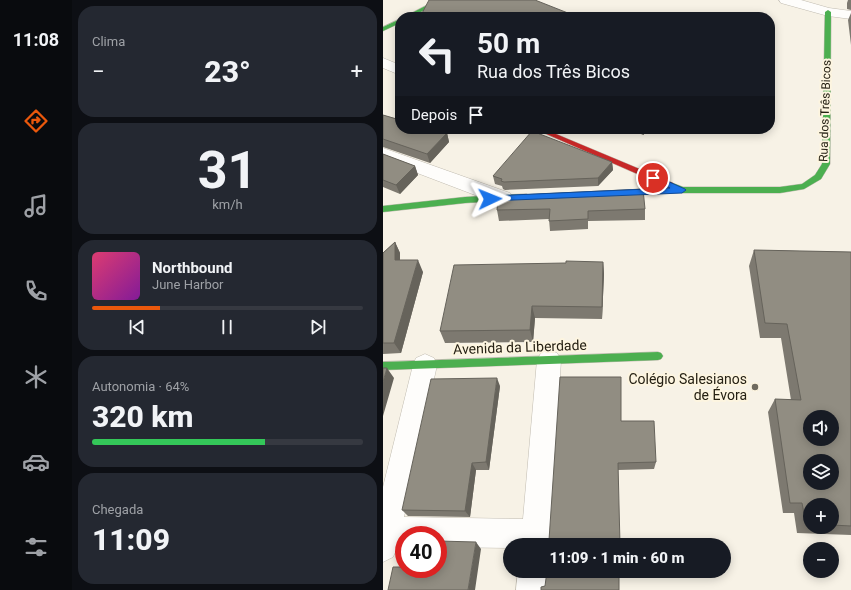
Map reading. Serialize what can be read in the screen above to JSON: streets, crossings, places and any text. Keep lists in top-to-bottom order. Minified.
{"streets":{"street":["Rua dos Três Bicos","Avenida da Liberdade"]},"places":["Colégio Salesianos de Évora"],"page":{"tabs":"11:08","tile":["Clima",["31","km/h"],["Autonomia · 64%","320 km"],["Chegada","11:09"]],"turn":["50 m","Rua dos Três Bicos"],"heat":["−","23°","+"],"then":"Depois","song":["Northbound","June Harbor"],"map_buttons":["+","−"],"limit":"40","trip":"11:09 · 1 min · 60 m"}}
